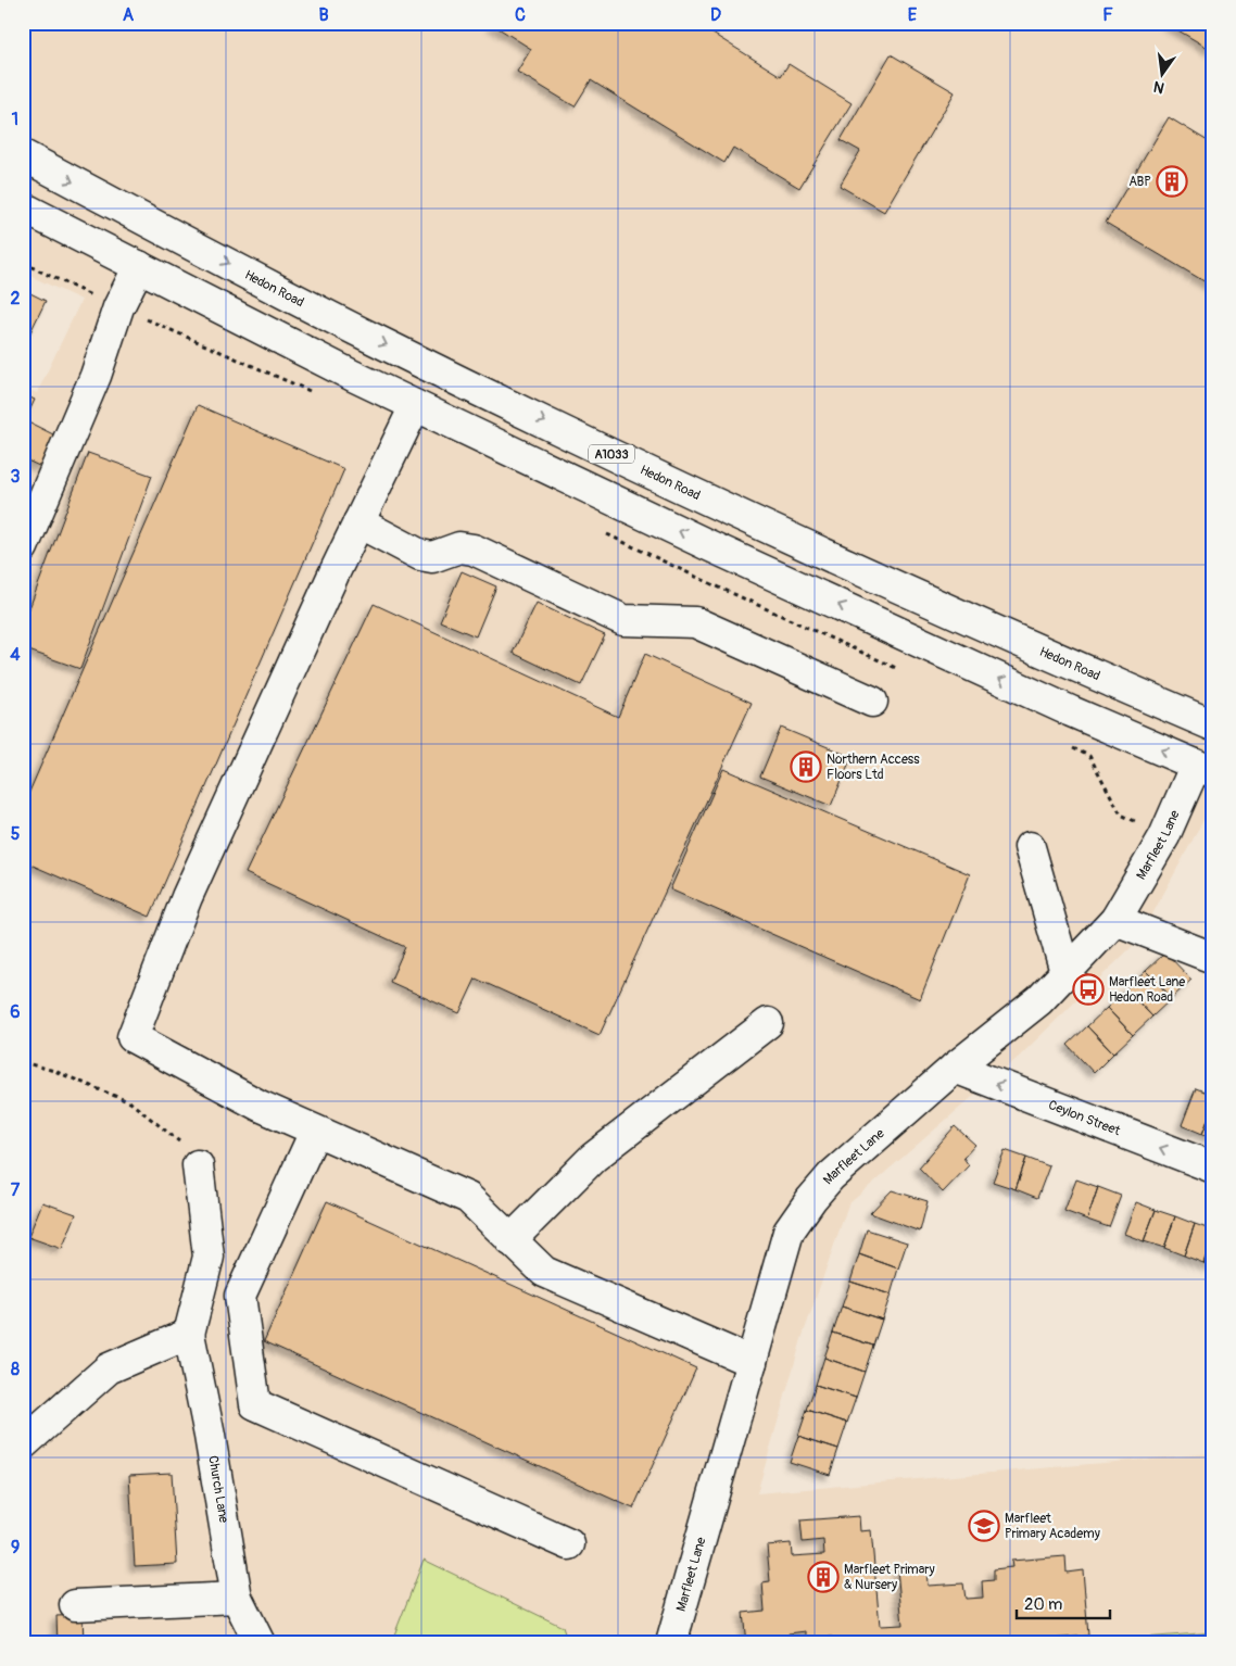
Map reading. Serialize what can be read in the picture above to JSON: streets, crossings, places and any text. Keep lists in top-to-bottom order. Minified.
{"streets":{"main road":["Hedon Road","A1033","Marfleet Lane","Ceylon Street","Church Lane"]},"crossings":[["Marfleet Lane","Ceylon Street"]],"places":{"building":["ABP","Northern Access Floors Ltd","Marfleet Primary & Nursery"],"bus stop":["Marfleet Lane Hedon Road"],"school or university":["Marfleet Primary Academy"]},"scale_bar":"20 m","north":"bottom","grid":{"columns":["A","B","C","D","E","F"],"rows":["1","2","3","4","5","6","7","8","9"]}}
